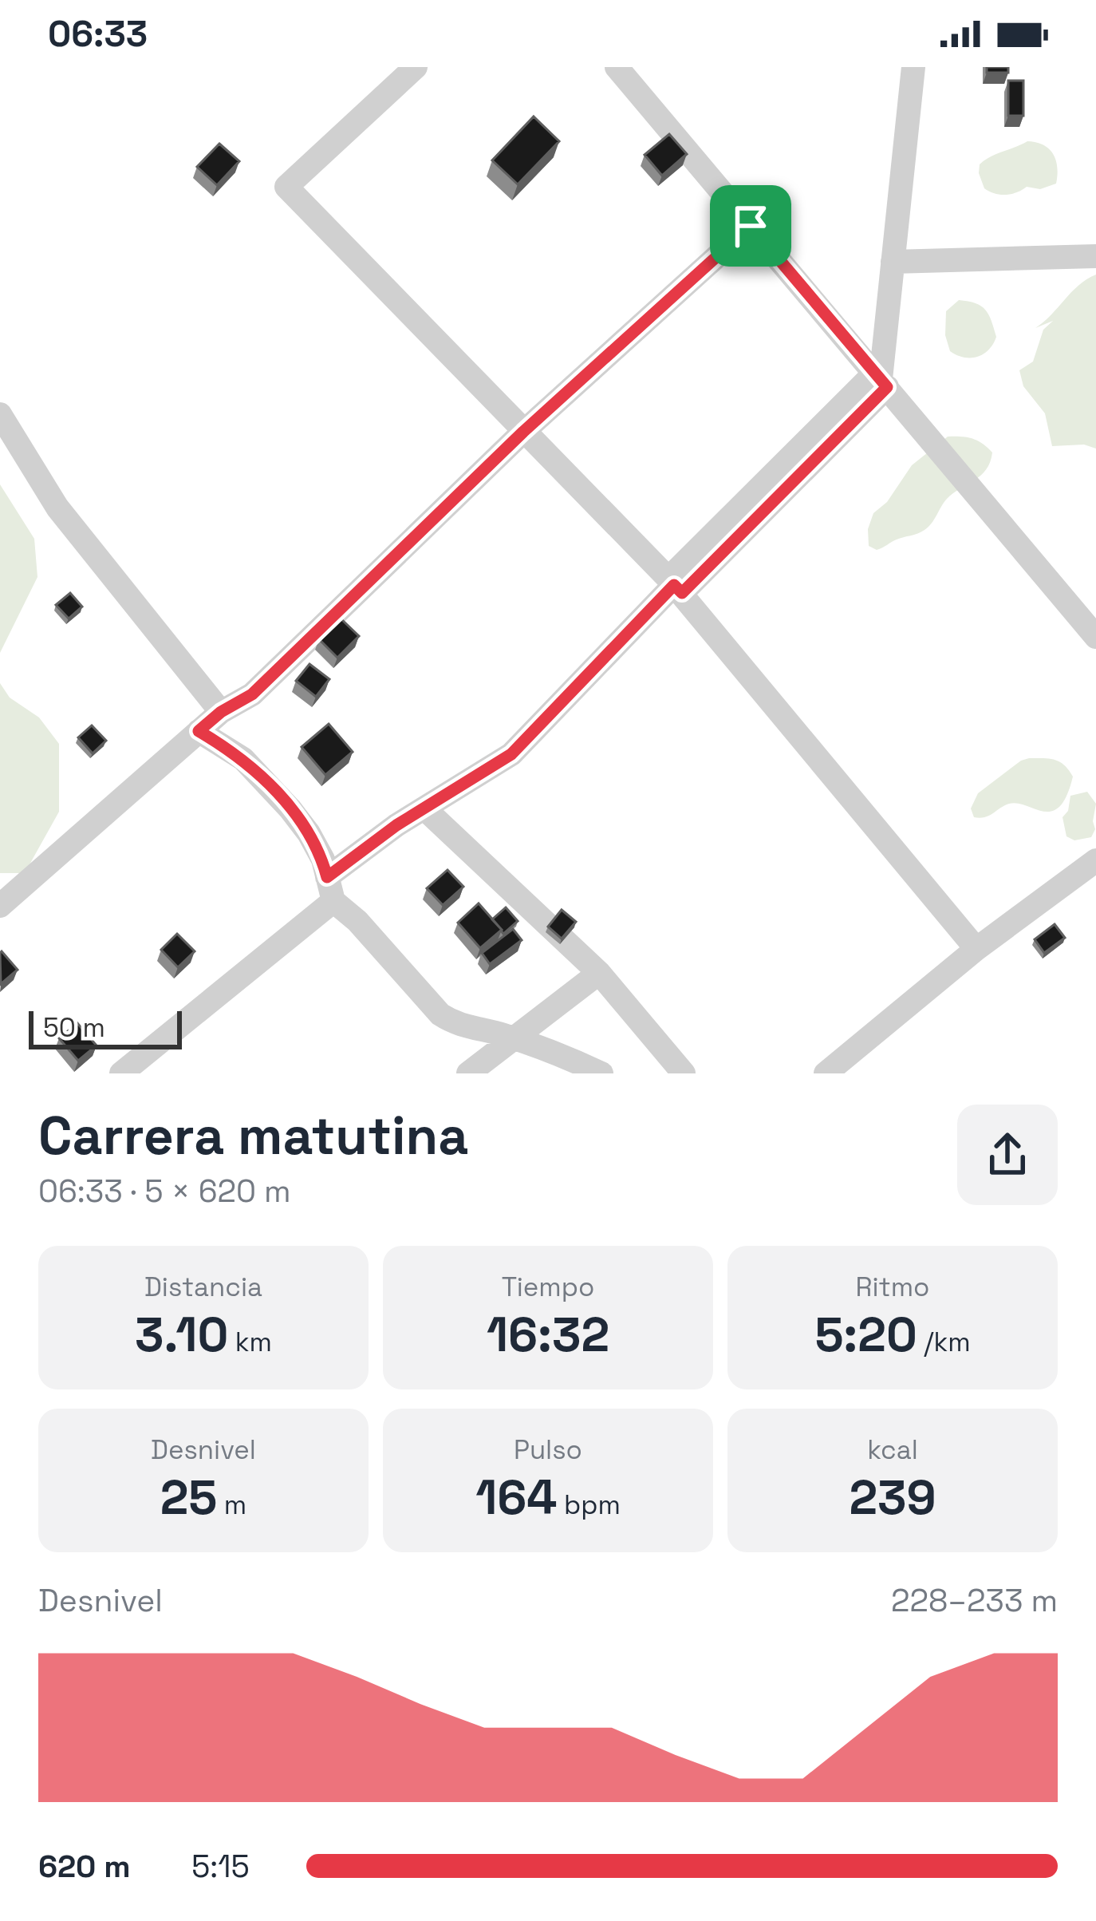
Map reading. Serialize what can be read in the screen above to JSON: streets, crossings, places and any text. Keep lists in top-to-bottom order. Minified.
{"scale_bar":"50 m","page":{"status":"06:33","scale":"50 m","heading":["Carrera matutina","06:33 · 5 × 620 m"],"stats":[["Distancia","3.10 km"],["Tiempo","16:32"],["Ritmo","5:20 /km"],["Desnivel","25 m"],["Pulso","164 bpm"],["kcal","239"]],"chart":["Desnivel","228–233 m"],"list":[{"name":"620 m","note":"5:15"}]}}
